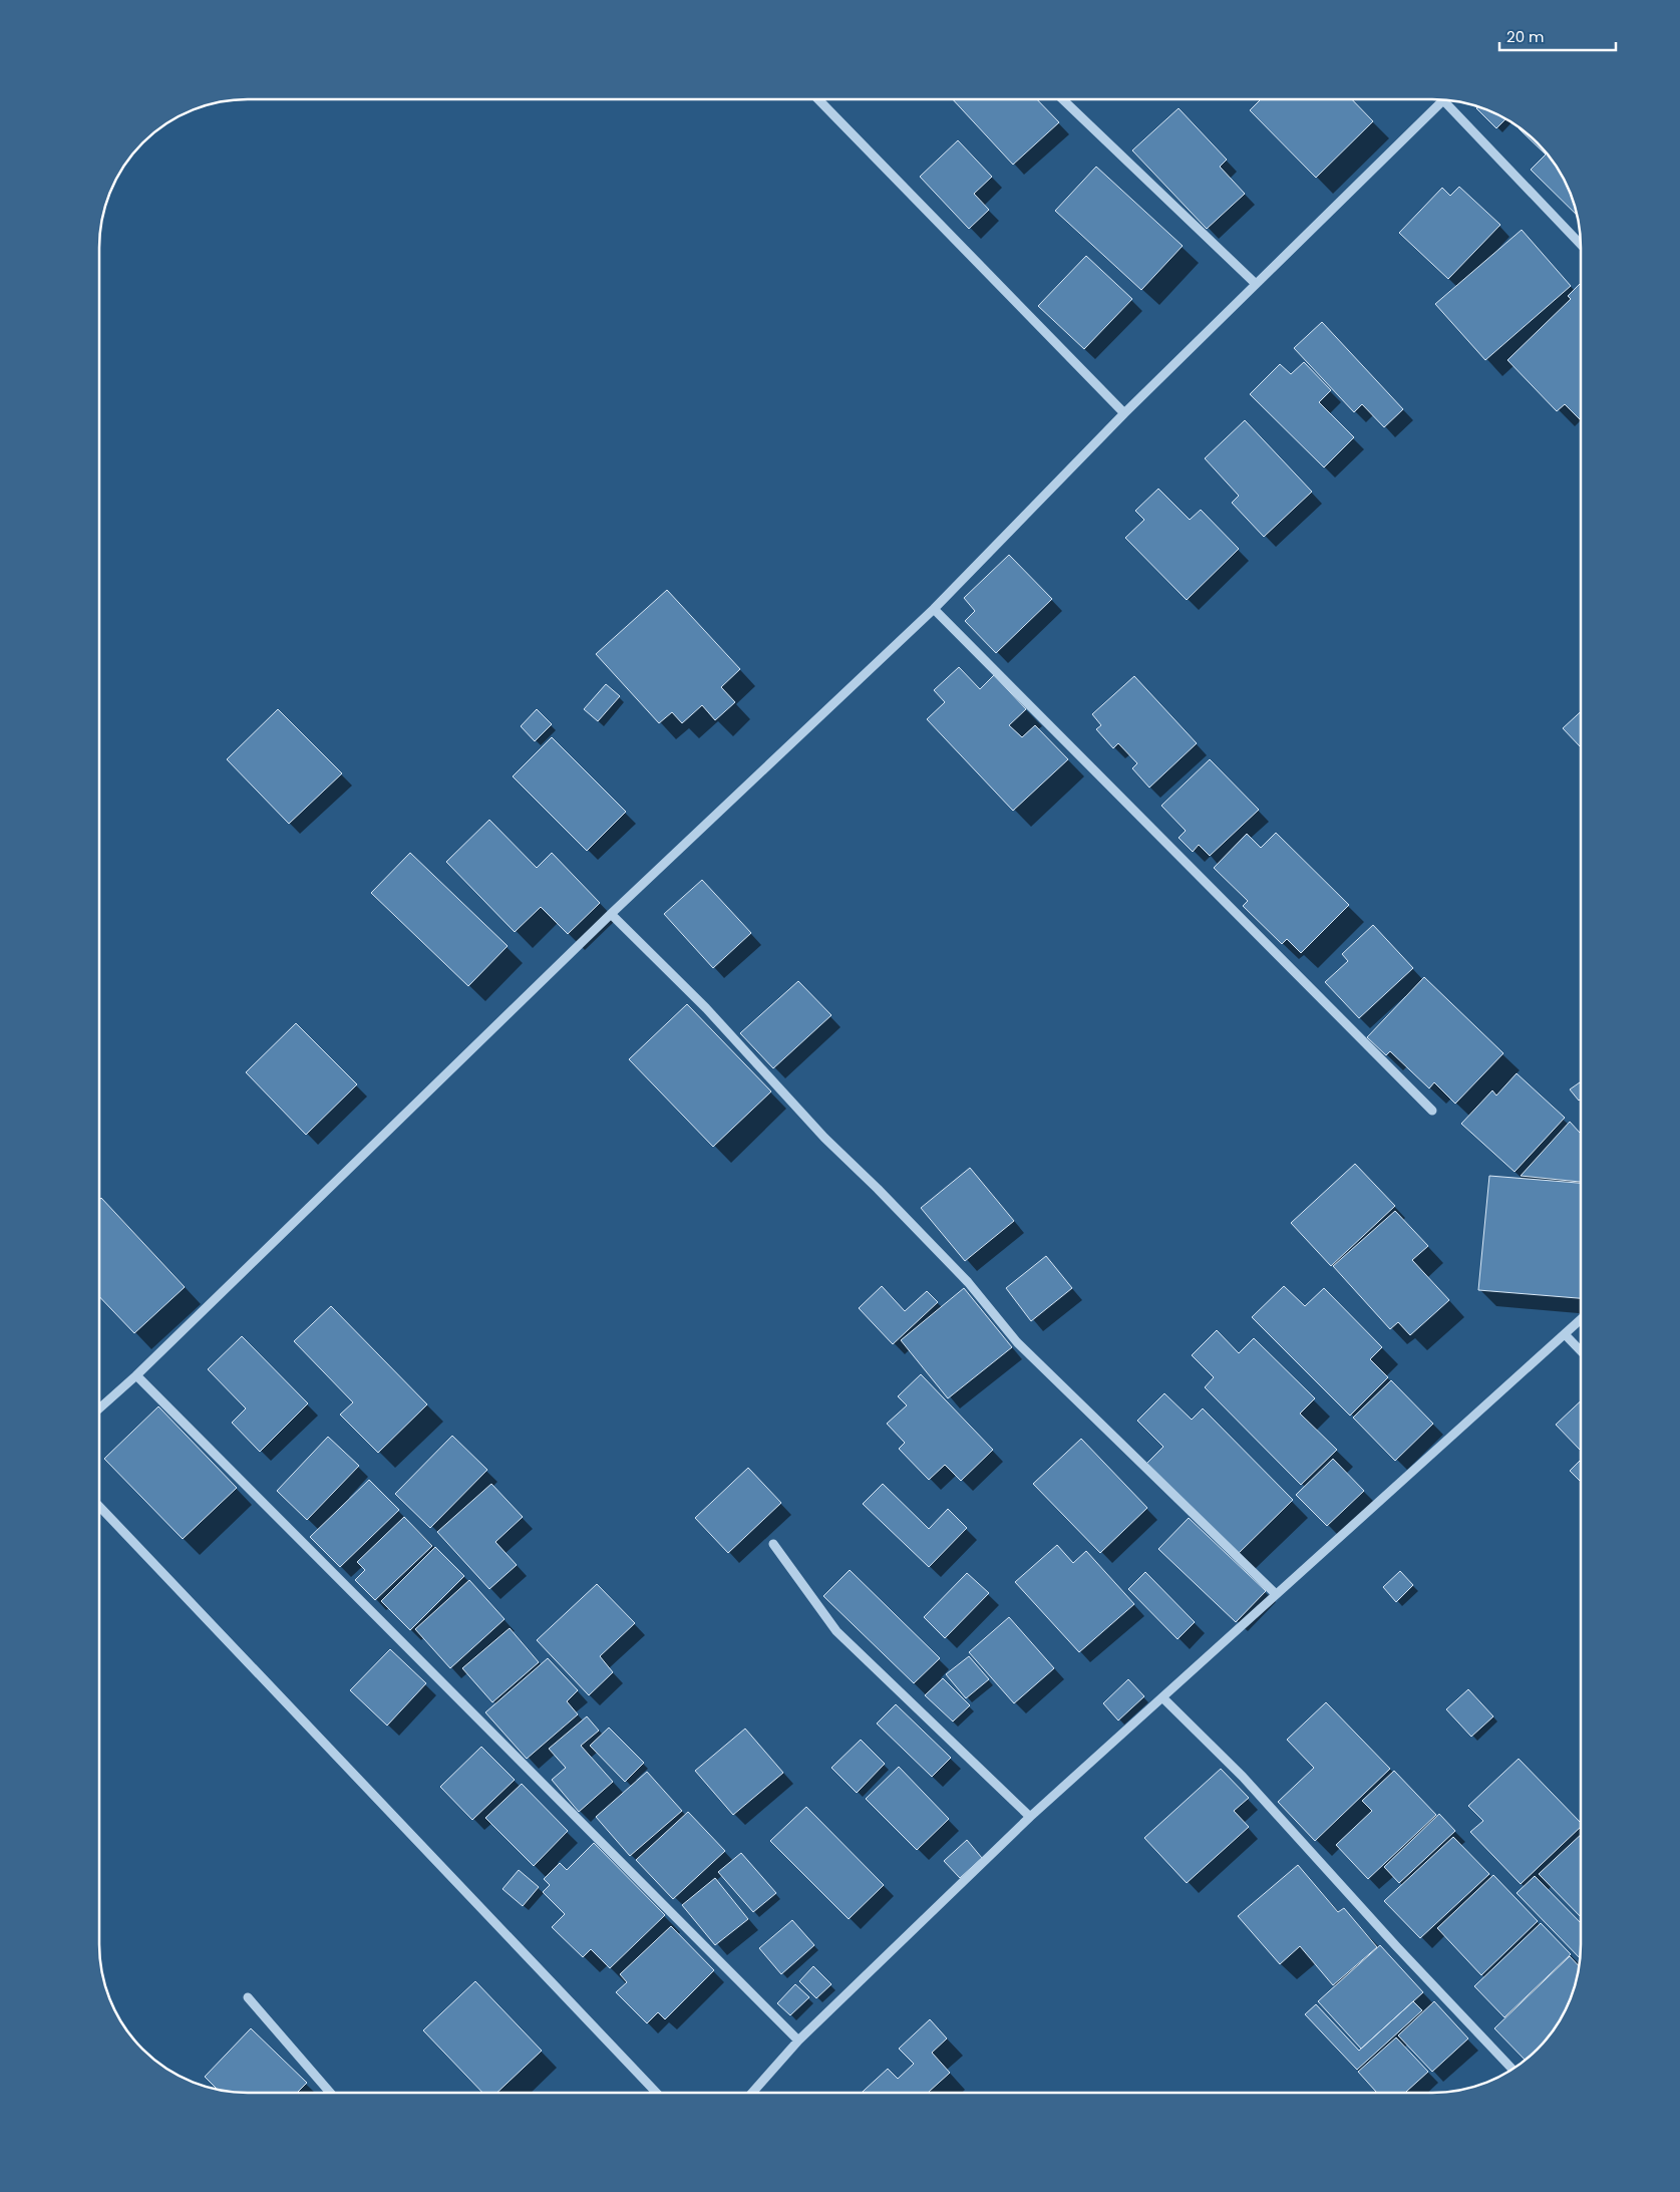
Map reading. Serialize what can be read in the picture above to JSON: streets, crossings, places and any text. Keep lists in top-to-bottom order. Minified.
{"scale_bar":"20 m"}
